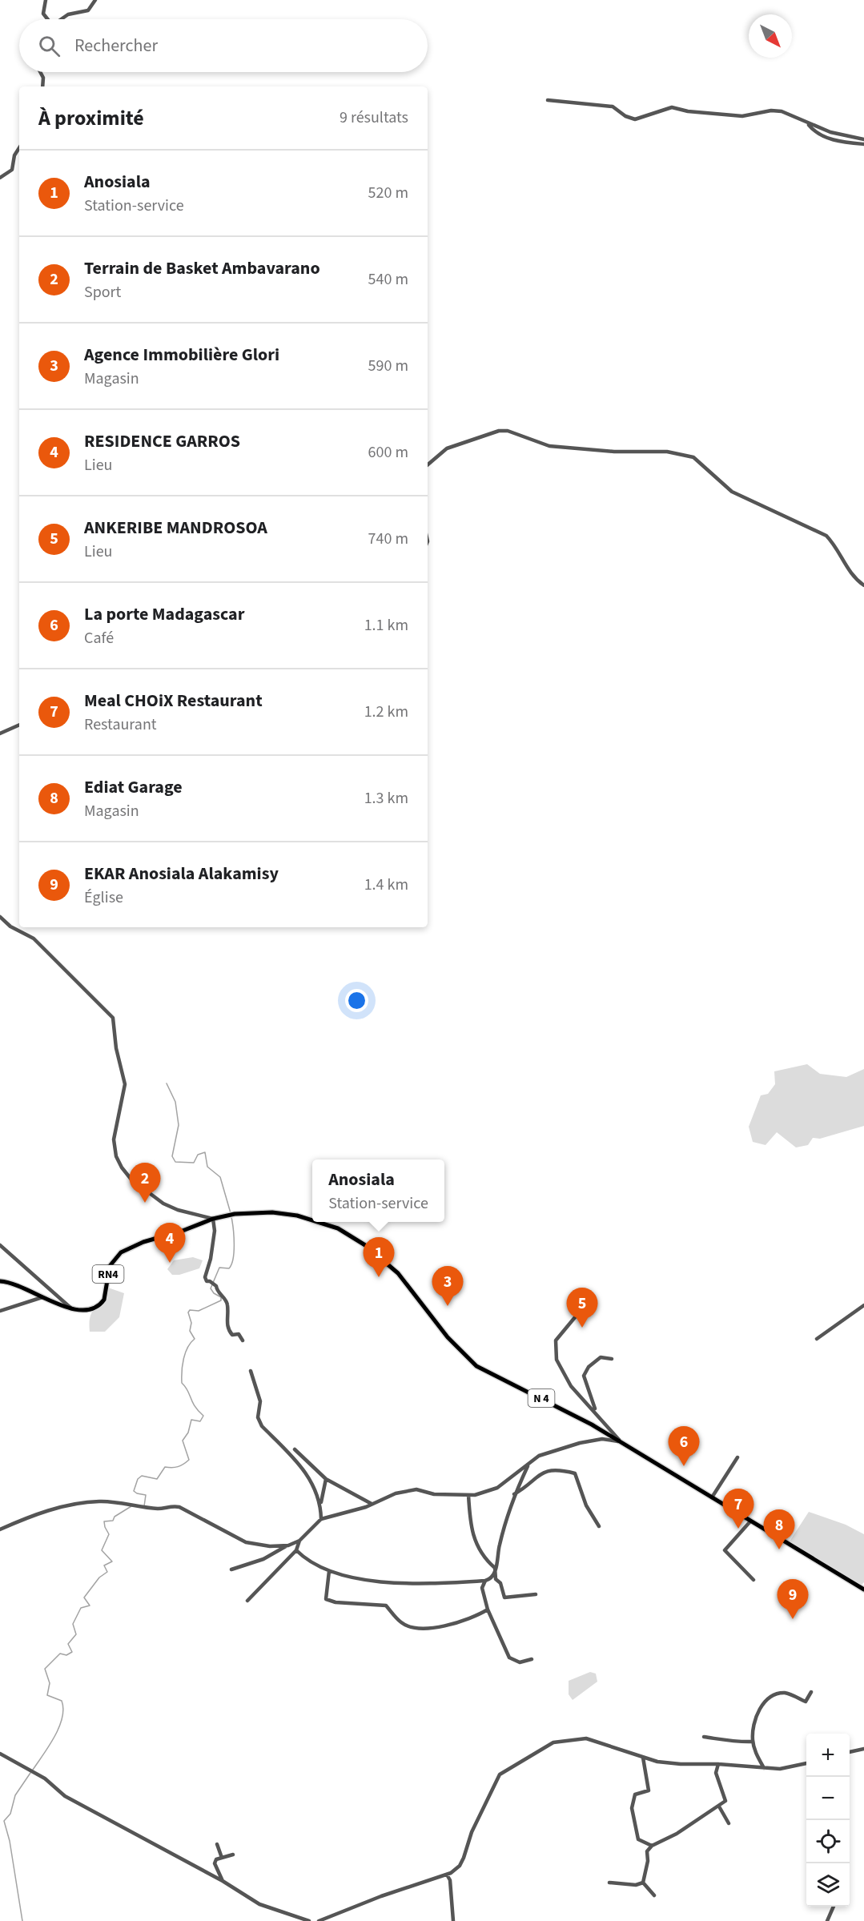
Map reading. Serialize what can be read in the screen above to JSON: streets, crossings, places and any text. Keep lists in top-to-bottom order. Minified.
{"streets":{"main road":["RN4","N 4"]},"crossings":[["RN4","N 4"]],"north":"bottom right","page":{"search":"Rechercher","heading":["À proximité","9 résultats"],"list":[{"mark":"1","name":"Anosiala","note":"Station-service","value":"520 m"},{"mark":"2","name":"Terrain de Basket Ambavarano","note":"Sport","value":"540 m"},{"mark":"3","name":"Agence Immobilière Glori","note":"Magasin","value":"590 m"},{"mark":"4","name":"RESIDENCE GARROS","note":"Lieu","value":"600 m"},{"mark":"5","name":"ANKERIBE MANDROSOA","note":"Lieu","value":"740 m"},{"mark":"6","name":"La porte Madagascar","note":"Café","value":"1.1 km"},{"mark":"7","name":"Meal CHOiX Restaurant","note":"Restaurant","value":"1.2 km"},{"mark":"8","name":"Ediat Garage","note":"Magasin","value":"1.3 km"},{"mark":"9","name":"EKAR Anosiala Alakamisy","note":"Église","value":"1.4 km"}],"popup":["Anosiala","Station-service"],"pins":["2","4","1","3","5","6","7","8","9"],"map_buttons":["+","−"]}}
